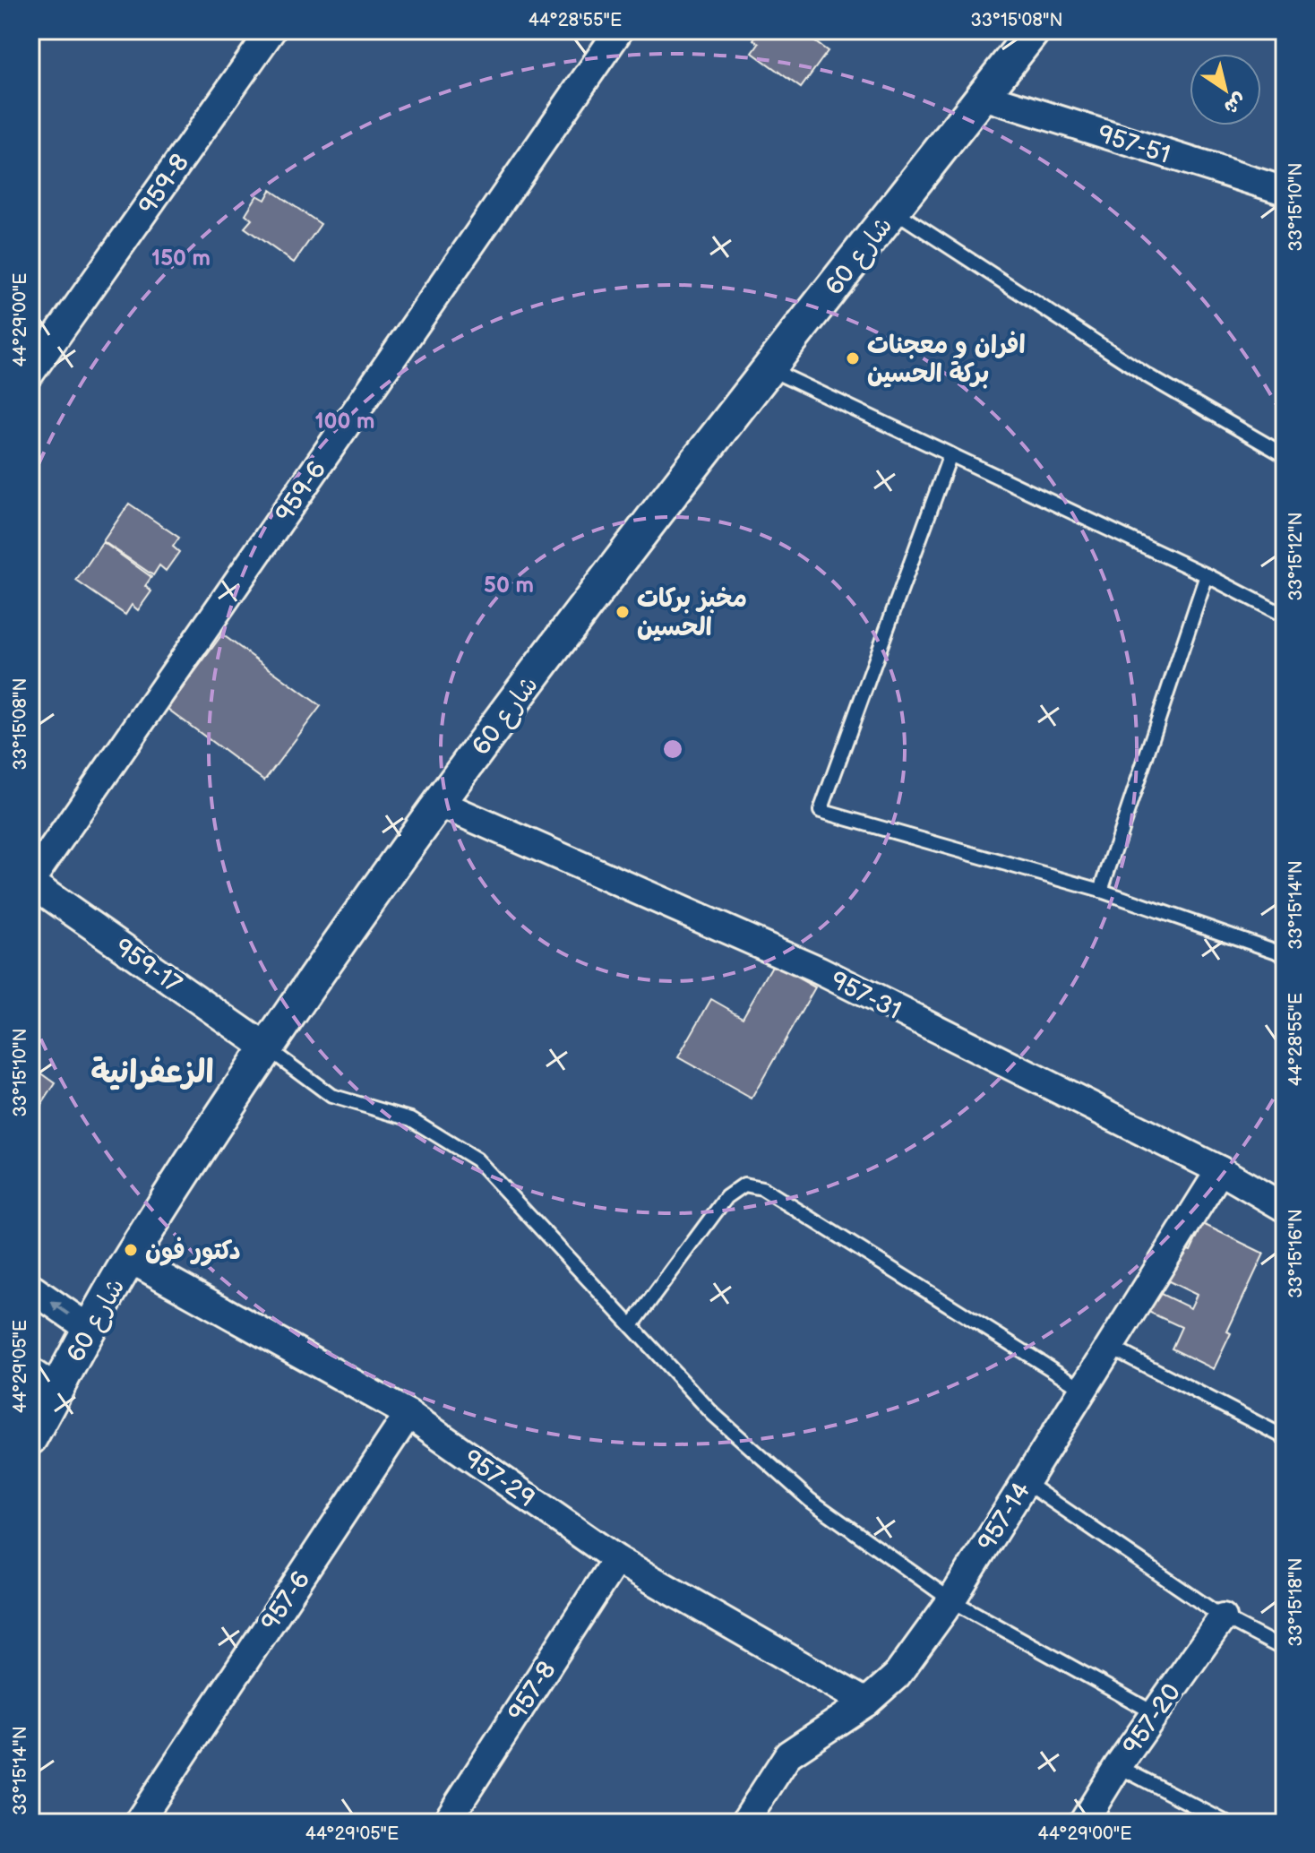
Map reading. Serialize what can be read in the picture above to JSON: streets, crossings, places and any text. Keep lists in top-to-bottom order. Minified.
{"streets":{"street":["957-51","959-8","شارع 60","959-6","959-17","957-31","957-29","957-14","957-6","957-8","957-20"]},"crossings":[["957-51","شارع 60"],["شارع 60","959-17"],["شارع 60","957-31"],["شارع 60","957-29"],["959-6","959-17"],["957-31","957-14"],["957-29","957-14"],["957-29","957-6"],["957-29","957-8"]],"districts":["الزعفرانية"],"places":["افران و معجنات بركة الحسين","مخبز بركات الحسين","دكتور فون"],"north":"bottom right","coordinates":["44°28'55\"E","33°15'08\"N","33°15'10\"N","44°29'00\"E","33°15'12\"N","33°15'14\"N","33°15'16\"N","44°29'05\"E","33°15'18\"N"],"rings":["150 m","100 m","50 m"]}
